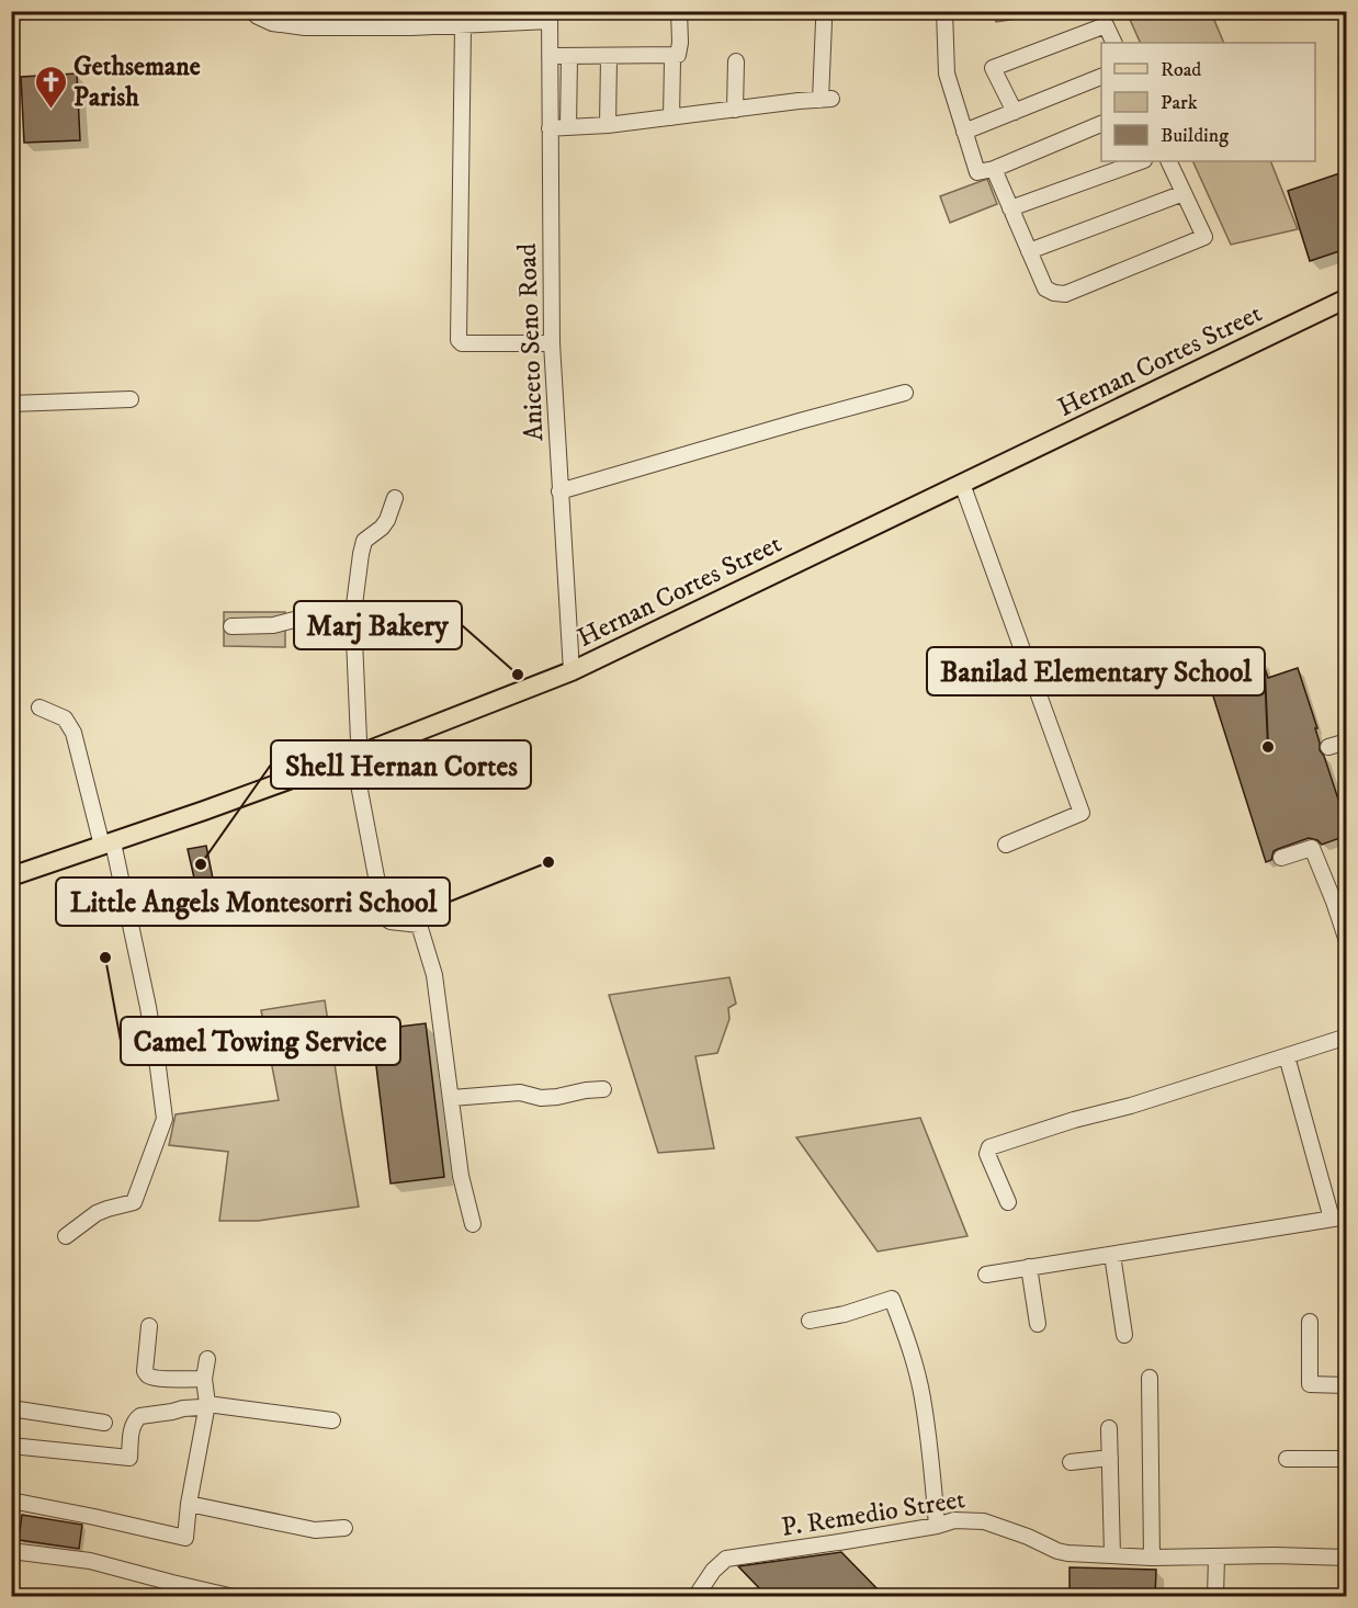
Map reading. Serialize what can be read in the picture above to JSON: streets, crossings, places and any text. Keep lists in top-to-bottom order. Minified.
{"streets":{"main road":["Hernan Cortes Street"],"street":["Aniceto Seno Road","P. Remedio Street"]},"crossings":[["Aniceto Seno Road","Hernan Cortes Street"]],"places":{"church":["Gethsemane Parish"],"other":["Marj Bakery","Banilad Elementary School","Little Angels Montesorri School","Shell Hernan Cortes","Camel Towing Service"]},"legend":["Road","Park","Building"]}
